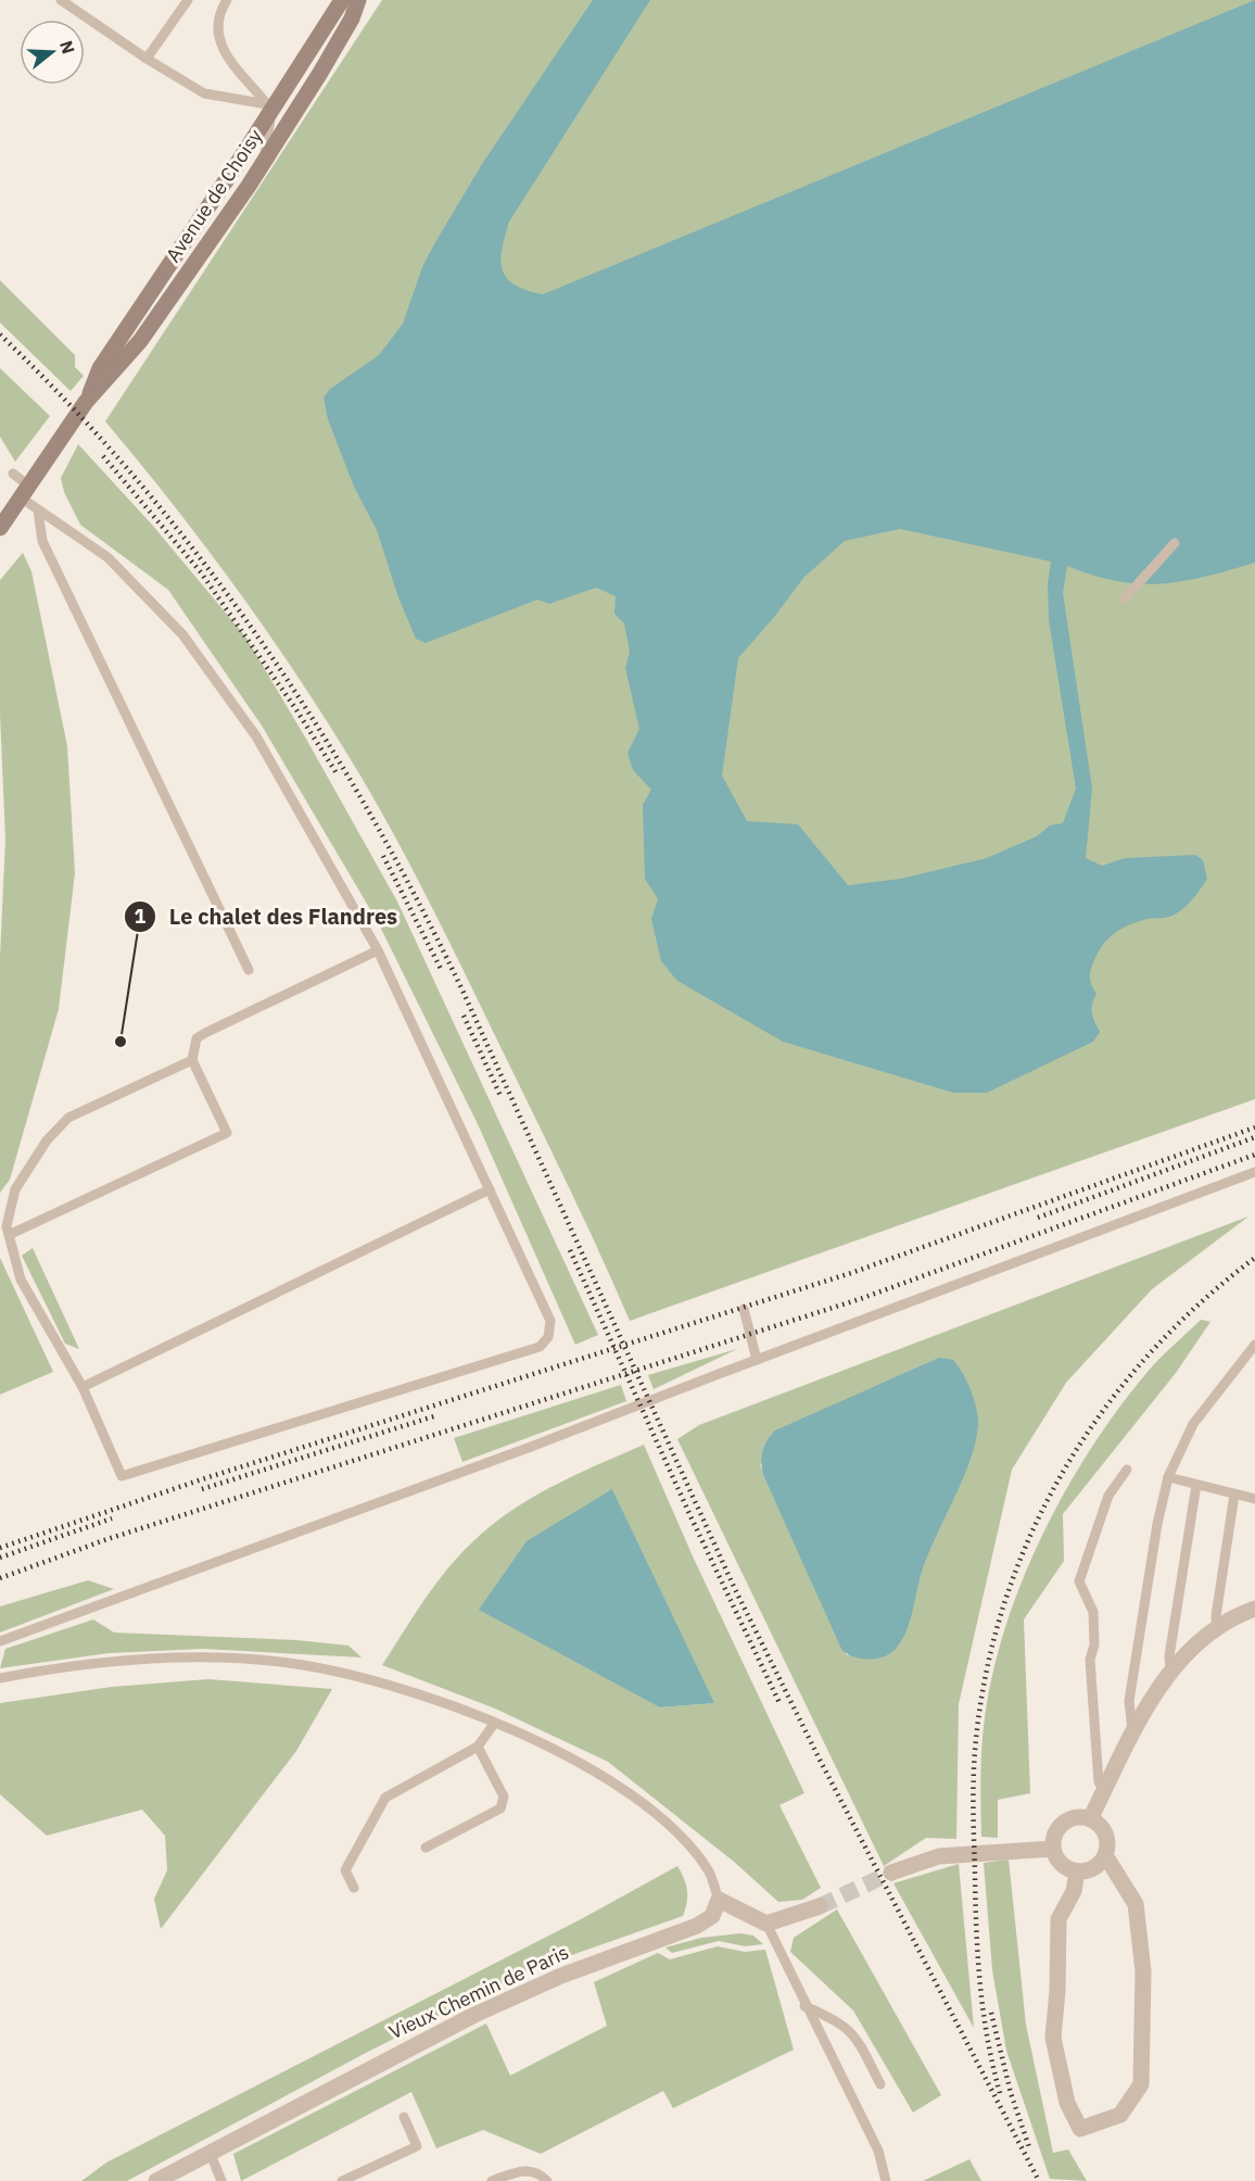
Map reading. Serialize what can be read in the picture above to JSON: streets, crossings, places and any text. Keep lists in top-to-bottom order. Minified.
{"streets":{"main road":["Avenue de Choisy"],"street":["Vieux Chemin de Paris"]},"places":["Le chalet des Flandres"],"north":"right"}
